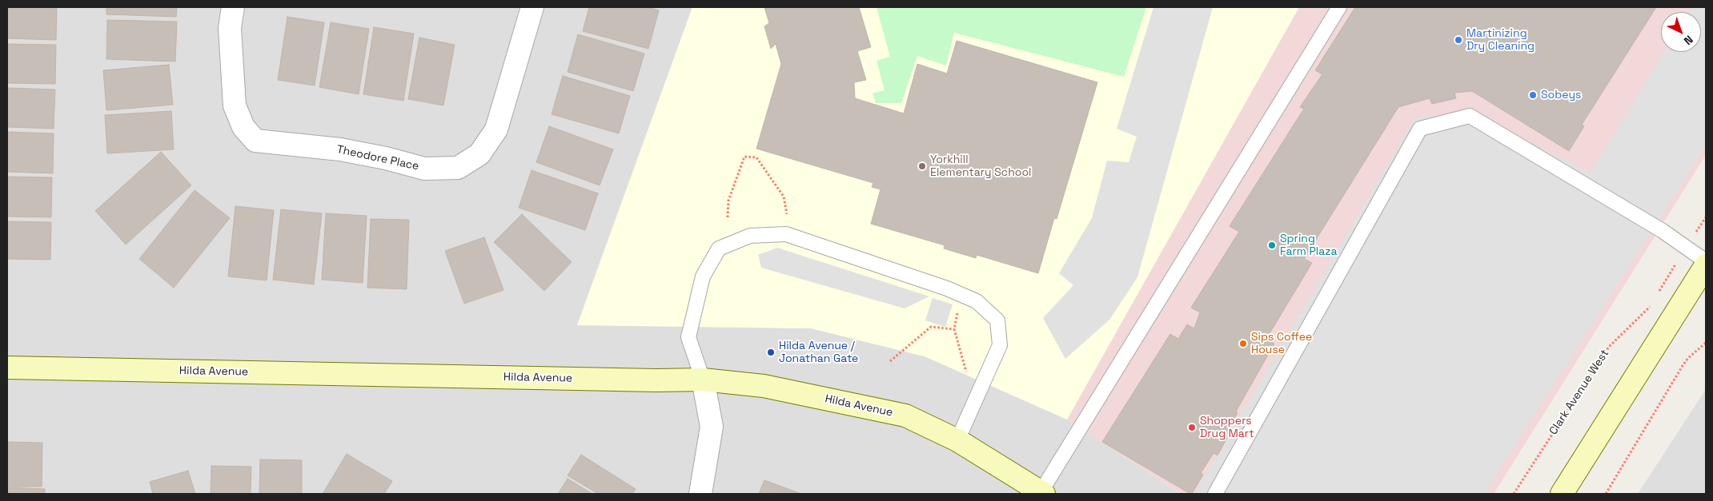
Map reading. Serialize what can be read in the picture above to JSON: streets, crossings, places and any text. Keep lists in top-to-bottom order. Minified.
{"streets":{"street":["Theodore Place","Hilda Avenue"],"path":["Clark Avenue West"]},"places":["Martinizing Dry Cleaning","Sobeys","Yorkhill Elementary School","Spring Farm Plaza","Sips Coffee House","Hilda Avenue / Jonathan Gate","Shoppers Drug Mart"],"north":"bottom right"}
